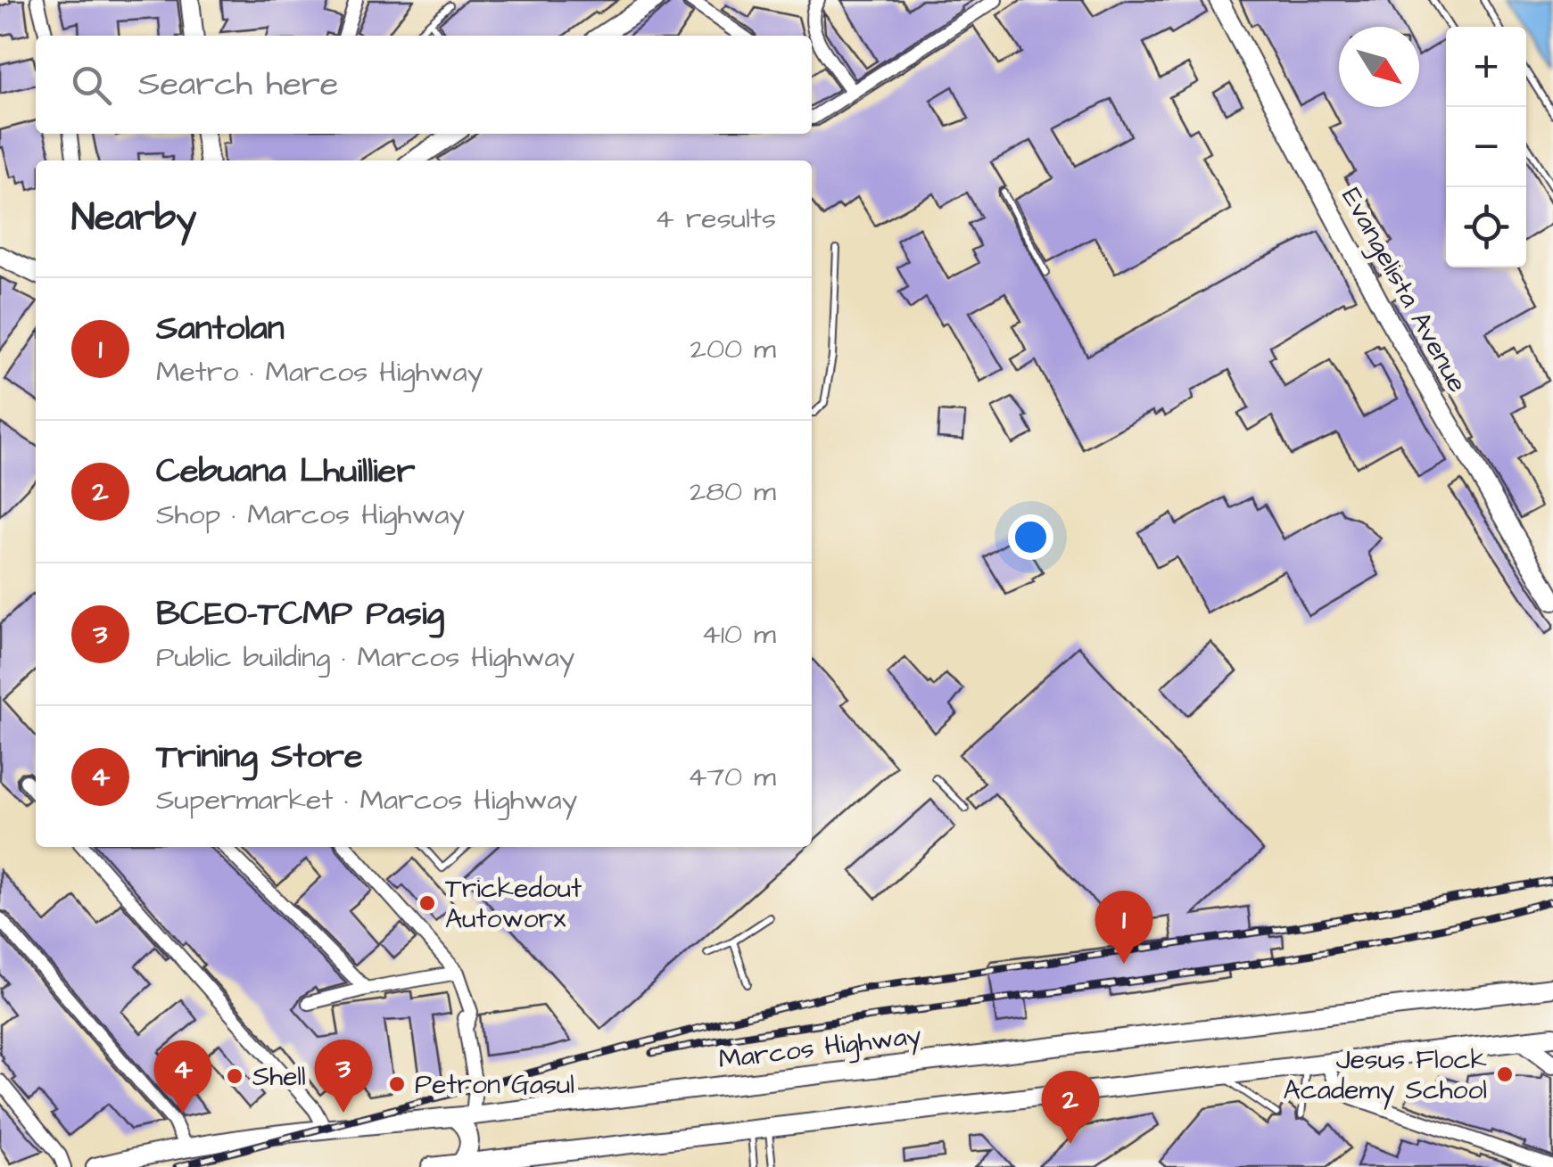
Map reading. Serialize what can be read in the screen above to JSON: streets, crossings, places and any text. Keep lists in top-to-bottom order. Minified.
{"streets":{"main road":["Evangelista Avenue","Marcos Highway"]},"places":["Trickedout Autoworx","Jesus Flock Academy School","Shell","Petron Gasul"],"north":"bottom right","page":{"map_buttons":["+","−"],"search":"Search here","heading":["Nearby","4 results"],"list":[{"mark":"1","name":"Santolan","note":"Metro · Marcos Highway","value":"200 m"},{"mark":"2","name":"Cebuana Lhuillier","note":"Shop · Marcos Highway","value":"280 m"},{"mark":"3","name":"BCEO-TCMP Pasig","note":"Public building · Marcos Highway","value":"410 m"},{"mark":"4","name":"Trining Store","note":"Supermarket · Marcos Highway","value":"470 m"}],"pins":["1","3","4","2"]}}
